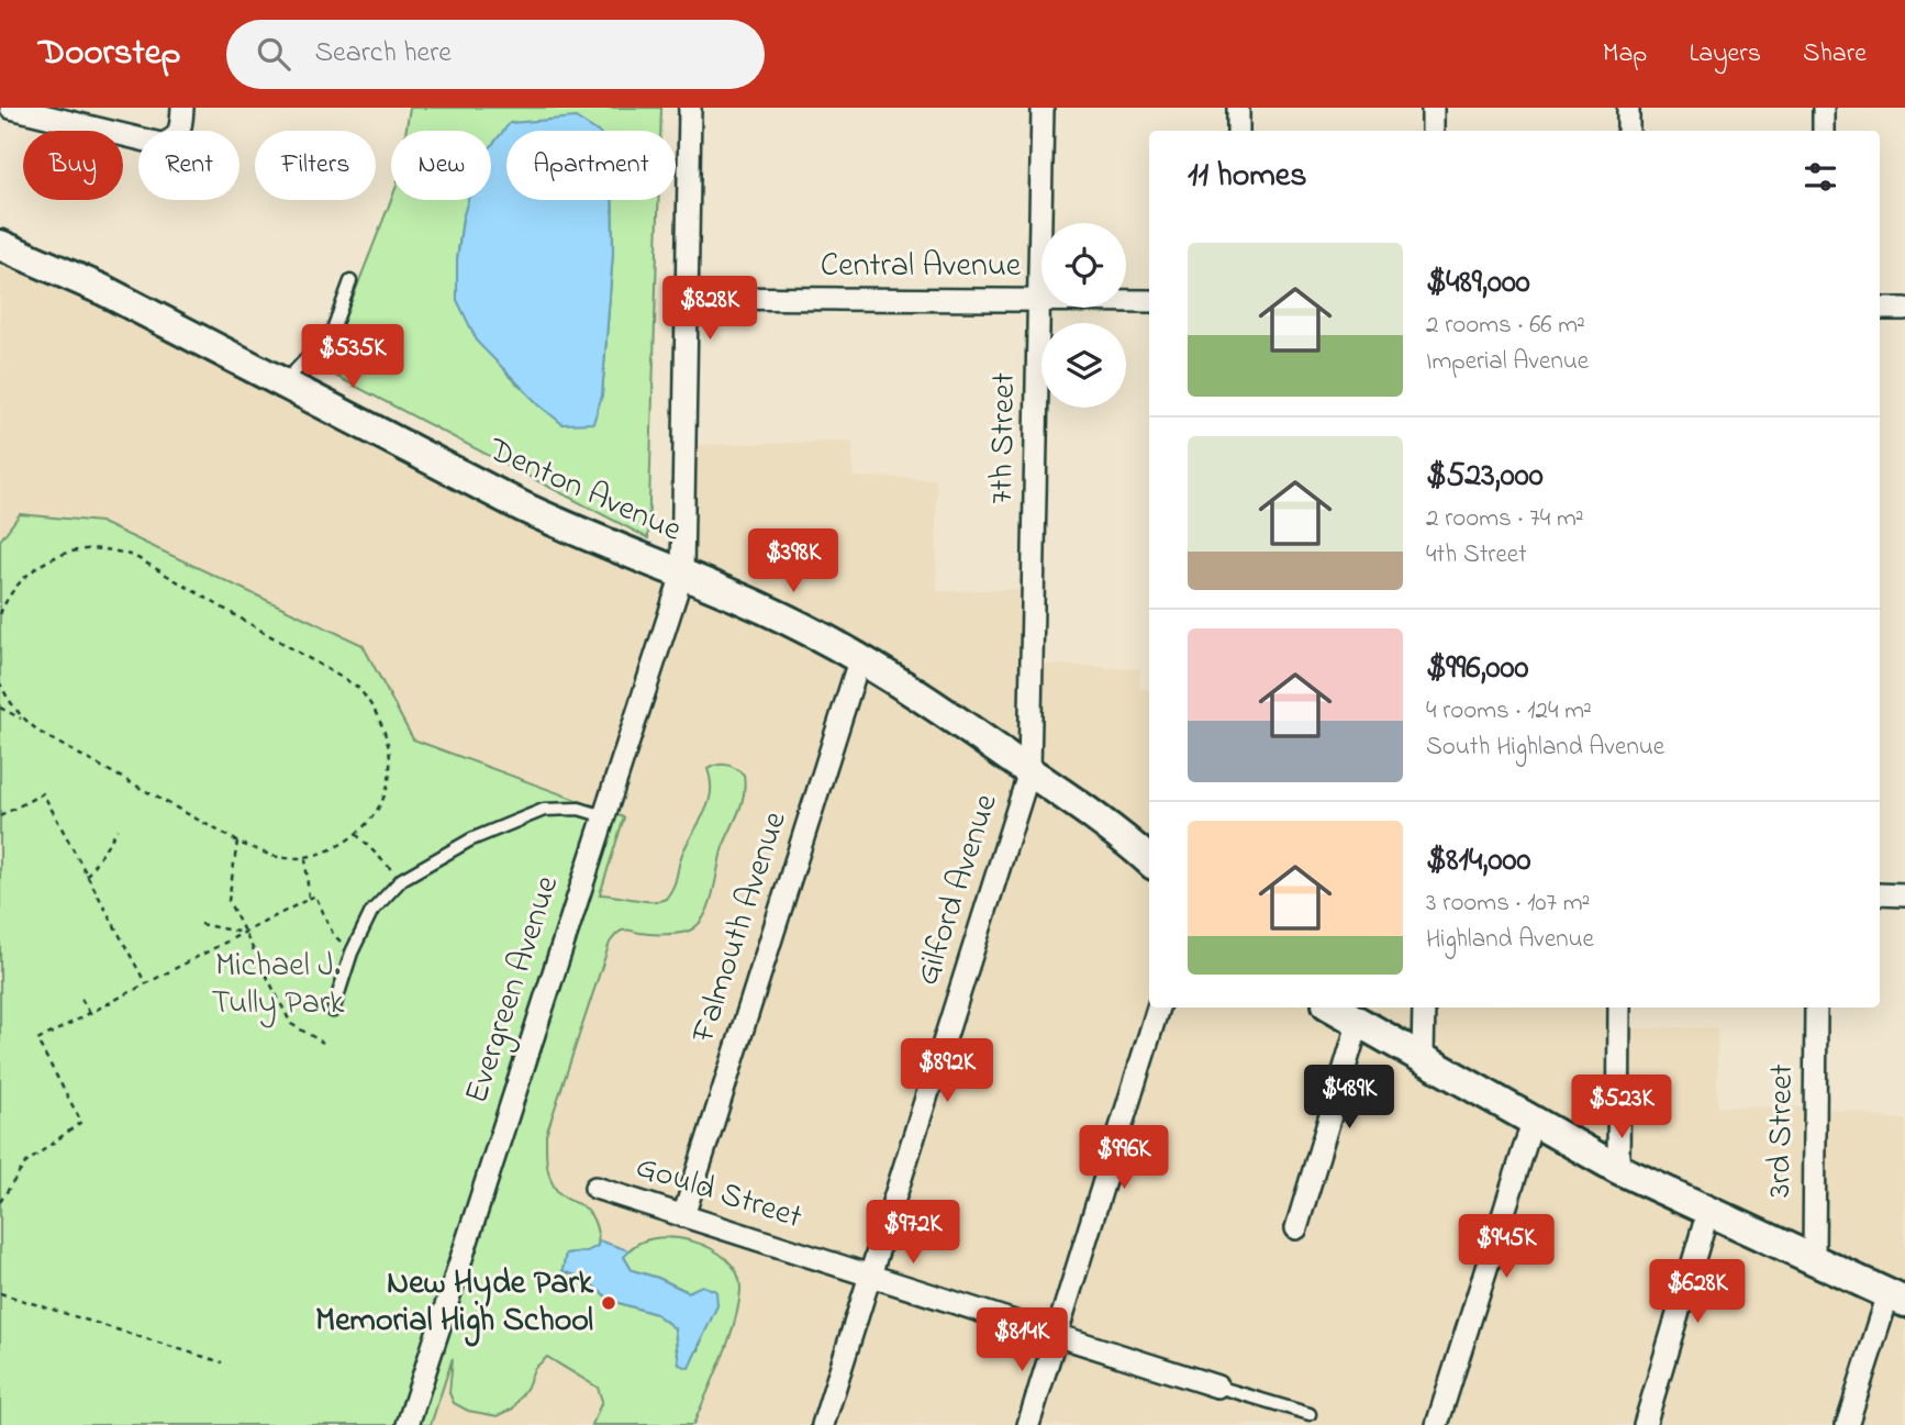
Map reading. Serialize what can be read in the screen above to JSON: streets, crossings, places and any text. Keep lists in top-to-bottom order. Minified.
{"streets":{"main road":["Denton Avenue"],"street":["Central Avenue","7th Street","Gilford Avenue","Falmouth Avenue","Evergreen Avenue","3rd Street","Gould Street"]},"crossings":[["Central Avenue","7th Street"],["Central Avenue","Evergreen Avenue"],["7th Street","Denton Avenue"],["7th Street","Gilford Avenue"],["Denton Avenue","Gilford Avenue"],["Denton Avenue","Falmouth Avenue"],["Denton Avenue","Evergreen Avenue"],["Gilford Avenue","Gould Street"],["Falmouth Avenue","Gould Street"]],"parks":["Michael J. Tully Park"],"places":["New Hyde Park Memorial High School"],"page":{"header":"Doorstep","search":"Search here","nav":["Map","Layers","Share"],"chip":["Buy","Rent","Filters","New","Apartment"],"heading":"11 homes","list":[{"name":"$489,000","note":"2 rooms · 66 m² · Imperial Avenue"},{"name":"$523,000","note":"2 rooms · 74 m² · 4th Street"},{"name":"$996,000","note":"4 rooms · 124 m² · South Highland Avenue"},{"name":"$814,000","note":"3 rooms · 107 m² · Highland Avenue"}],"price":["$828K","$535K","$398K","$892K","$489K","$523K","$996K","$972K","$945K","$628K","$814K"]}}
